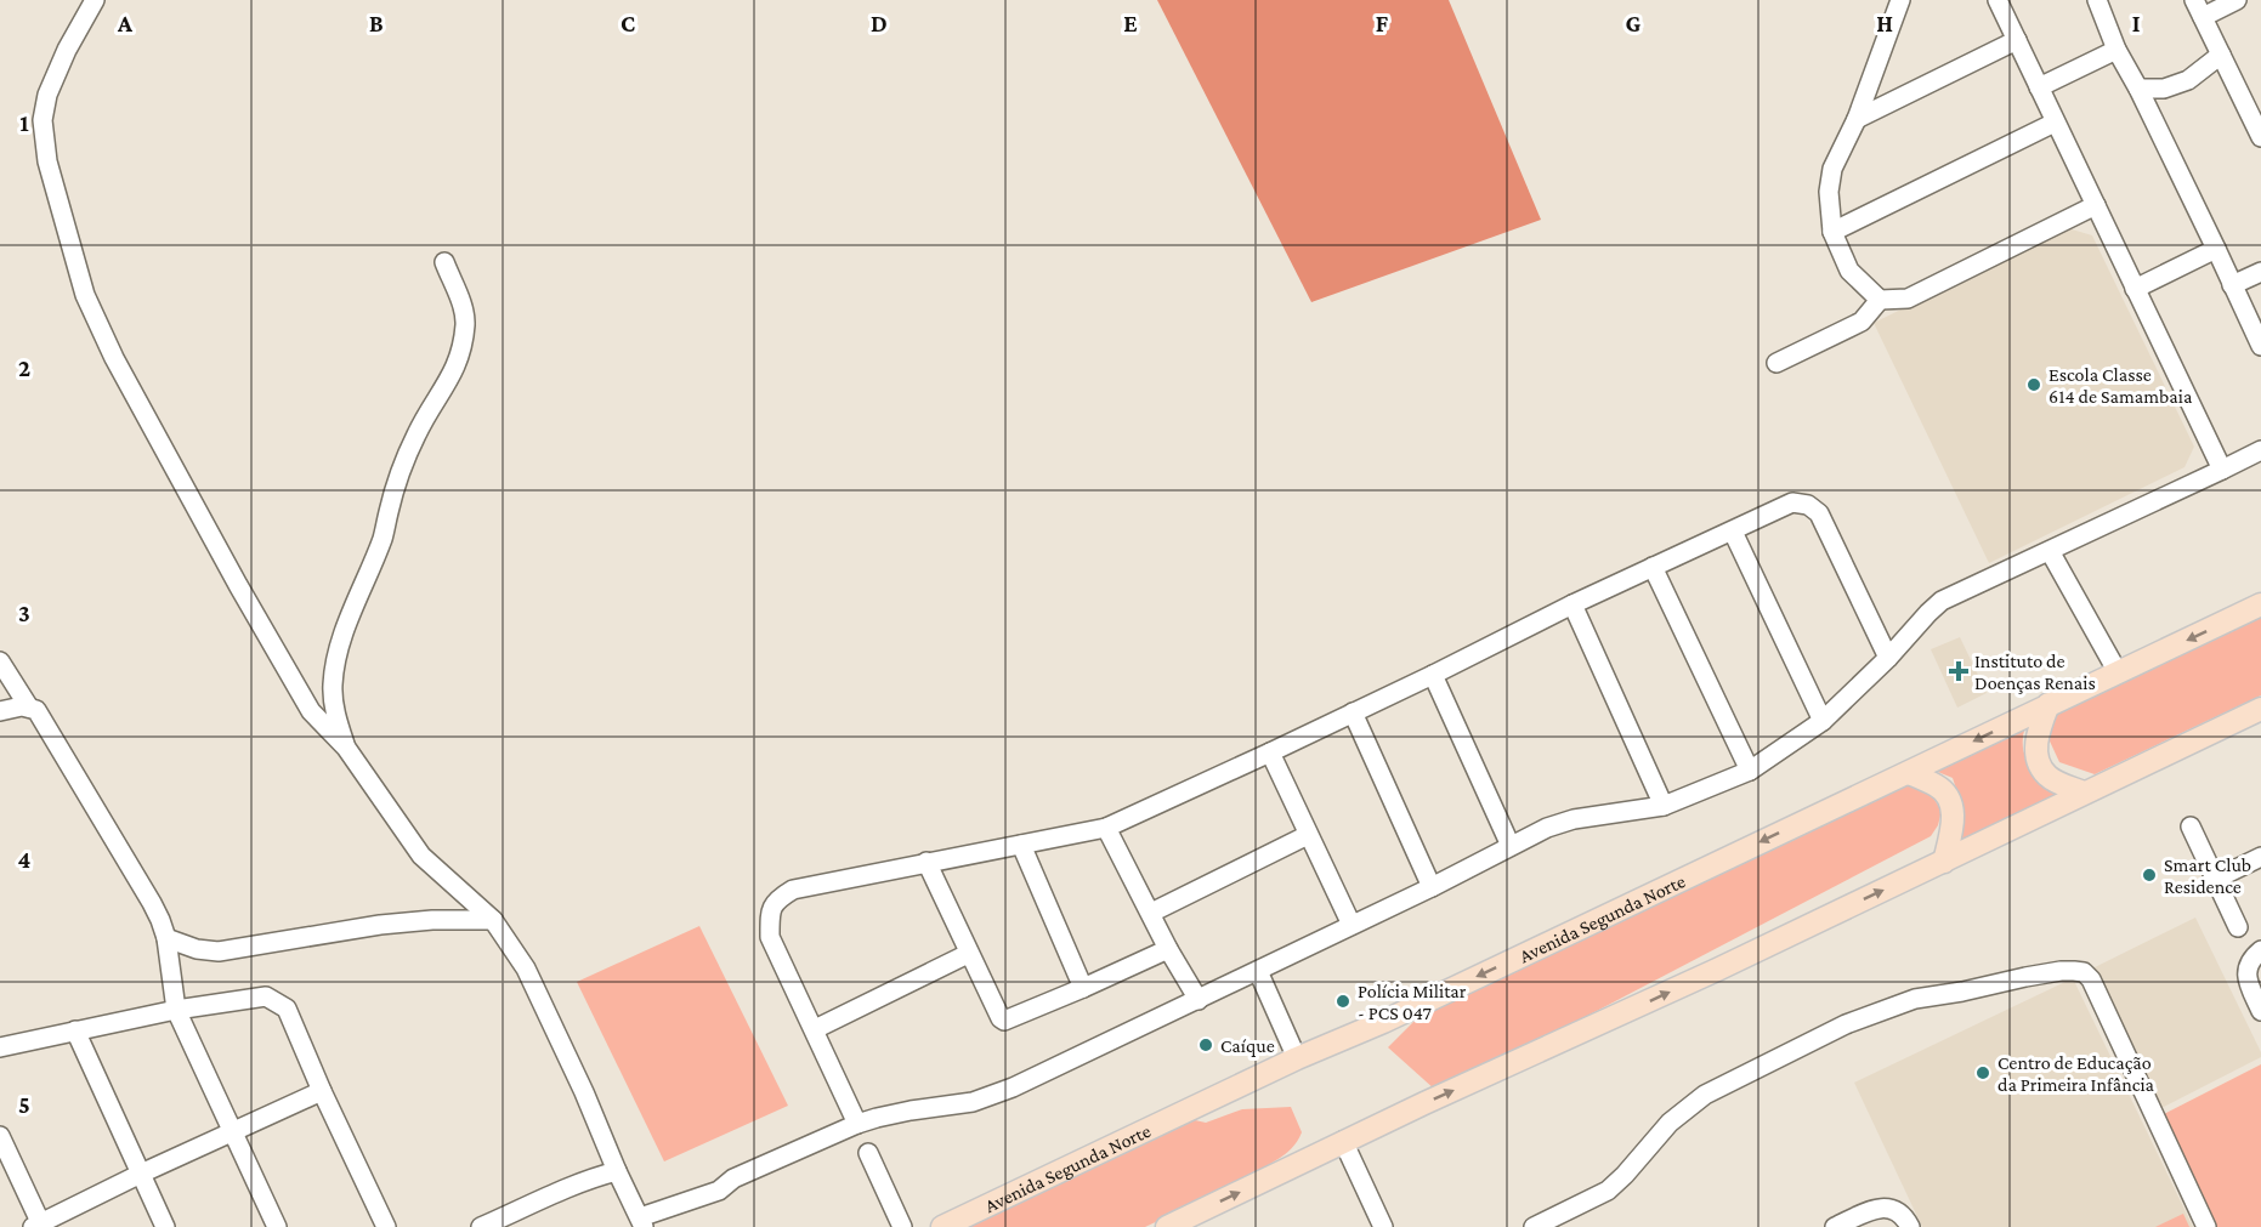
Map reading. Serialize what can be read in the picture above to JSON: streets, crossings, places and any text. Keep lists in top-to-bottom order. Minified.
{"streets":{"main road":["Avenida Segunda Norte"]},"places":{"other":["Escola Classe 614 de Samambaia","Smart Club Residence","Polícia Militar - PCS 047","Caíque","Centro de Educação da Primeira Infância"],"health":["Instituto de Doenças Renais"]},"grid":{"columns":["A","B","C","D","E","F","G","H","I"],"rows":["1","2","3","4","5"]}}
